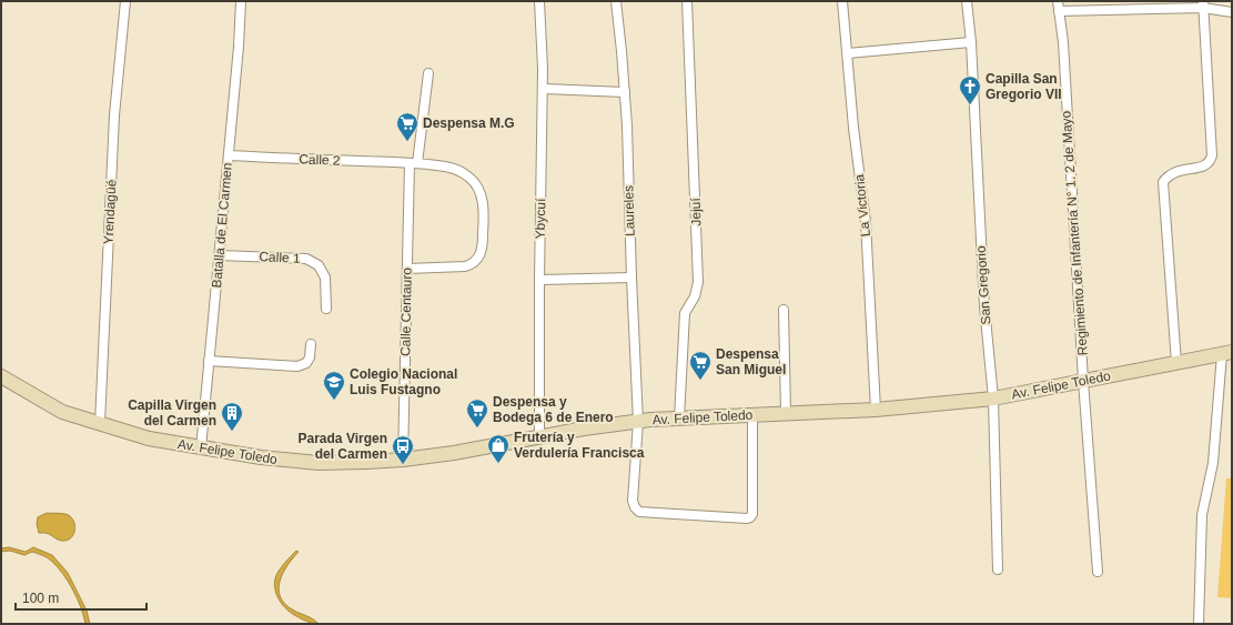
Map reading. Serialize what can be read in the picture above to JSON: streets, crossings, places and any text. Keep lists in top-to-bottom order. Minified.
{"streets":{"main road":["Av. Felipe Toledo"],"street":["Calle 2","La Victoria","Laureles","Yrendagüé","Jejuí","Ybycuí","Batalla de El Carmen","Regimiento de Infantería N° 1. 2 de Mayo","Calle 1","San Gregorio","Calle Centauro"]},"crossings":[["Calle 2","Batalla de El Carmen"],["Calle 2","Calle Centauro"],["La Victoria","Av. Felipe Toledo"],["Laureles","Av. Felipe Toledo"],["Yrendagüé","Av. Felipe Toledo"],["Jejuí","Av. Felipe Toledo"],["Ybycuí","Av. Felipe Toledo"],["Batalla de El Carmen","Calle 1"],["Batalla de El Carmen","Av. Felipe Toledo"],["Regimiento de Infantería N° 1. 2 de Mayo","Av. Felipe Toledo"],["San Gregorio","Av. Felipe Toledo"],["Calle Centauro","Av. Felipe Toledo"]],"places":{"church":["Capilla San Gregorio VII"],"supermarket":["Despensa M.G","Despensa San Miguel","Despensa y Bodega 6 de Enero"],"school or university":["Colegio Nacional Luis Fustagno"],"building":["Capilla Virgen del Carmen"],"shop":["Frutería y Verdulería Francisca"],"bus stop":["Parada Virgen del Carmen"]},"scale_bar":"100 m"}
